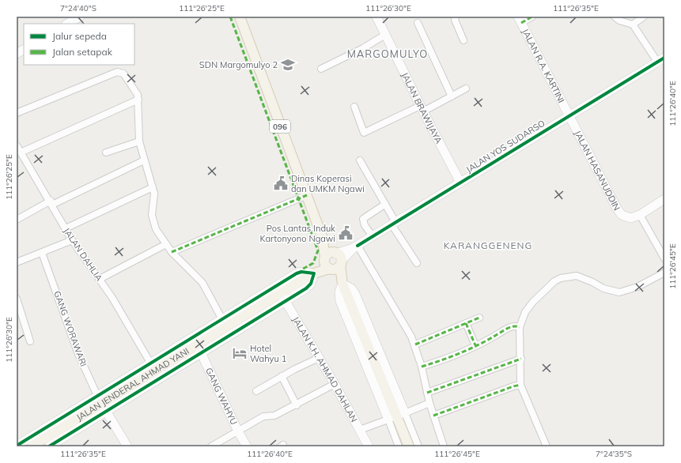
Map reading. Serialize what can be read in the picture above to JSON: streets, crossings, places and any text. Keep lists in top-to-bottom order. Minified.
{"streets":{"main road":["096","JALAN JENDERAL AHMAD YANI"],"street":["JALAN R.A. KARTINI","JALAN BRAWIJAYA","JALAN YOS SUDARSO","JALAN HASANUDDIN","JALAN DAHLIA","GANG WORAWARI","JALAN K.H. AHMAD DAHLAN","GANG WAHYU"]},"crossings":[["JALAN R.A. KARTINI","JALAN YOS SUDARSO"],["JALAN R.A. KARTINI","JALAN HASANUDDIN"],["JALAN BRAWIJAYA","JALAN YOS SUDARSO"],["096","JALAN YOS SUDARSO"],["096","JALAN JENDERAL AHMAD YANI"],["JALAN YOS SUDARSO","JALAN HASANUDDIN"],["JALAN DAHLIA","JALAN JENDERAL AHMAD YANI"],["GANG WORAWARI","JALAN JENDERAL AHMAD YANI"],["JALAN K.H. AHMAD DAHLAN","JALAN JENDERAL AHMAD YANI"],["JALAN JENDERAL AHMAD YANI","GANG WAHYU"]],"districts":["MARGOMULYO","KARANGGENENG"],"places":{"school or university":["SDN Margomulyo 2"],"public building":["Dinas Koperasi dan UMKM Ngawi","Pos Lantas Induk Kartonyono Ngawi"],"hotel":["Hotel Wahyu 1"]},"legend":["Jalur sepeda","Jalan setapak"],"coordinates":["7°24'40\"S","111°26'25\"E","111°26'30\"E","111°26'35\"E","111°26'40\"E","111°26'45\"E","7°24'35\"S"]}
